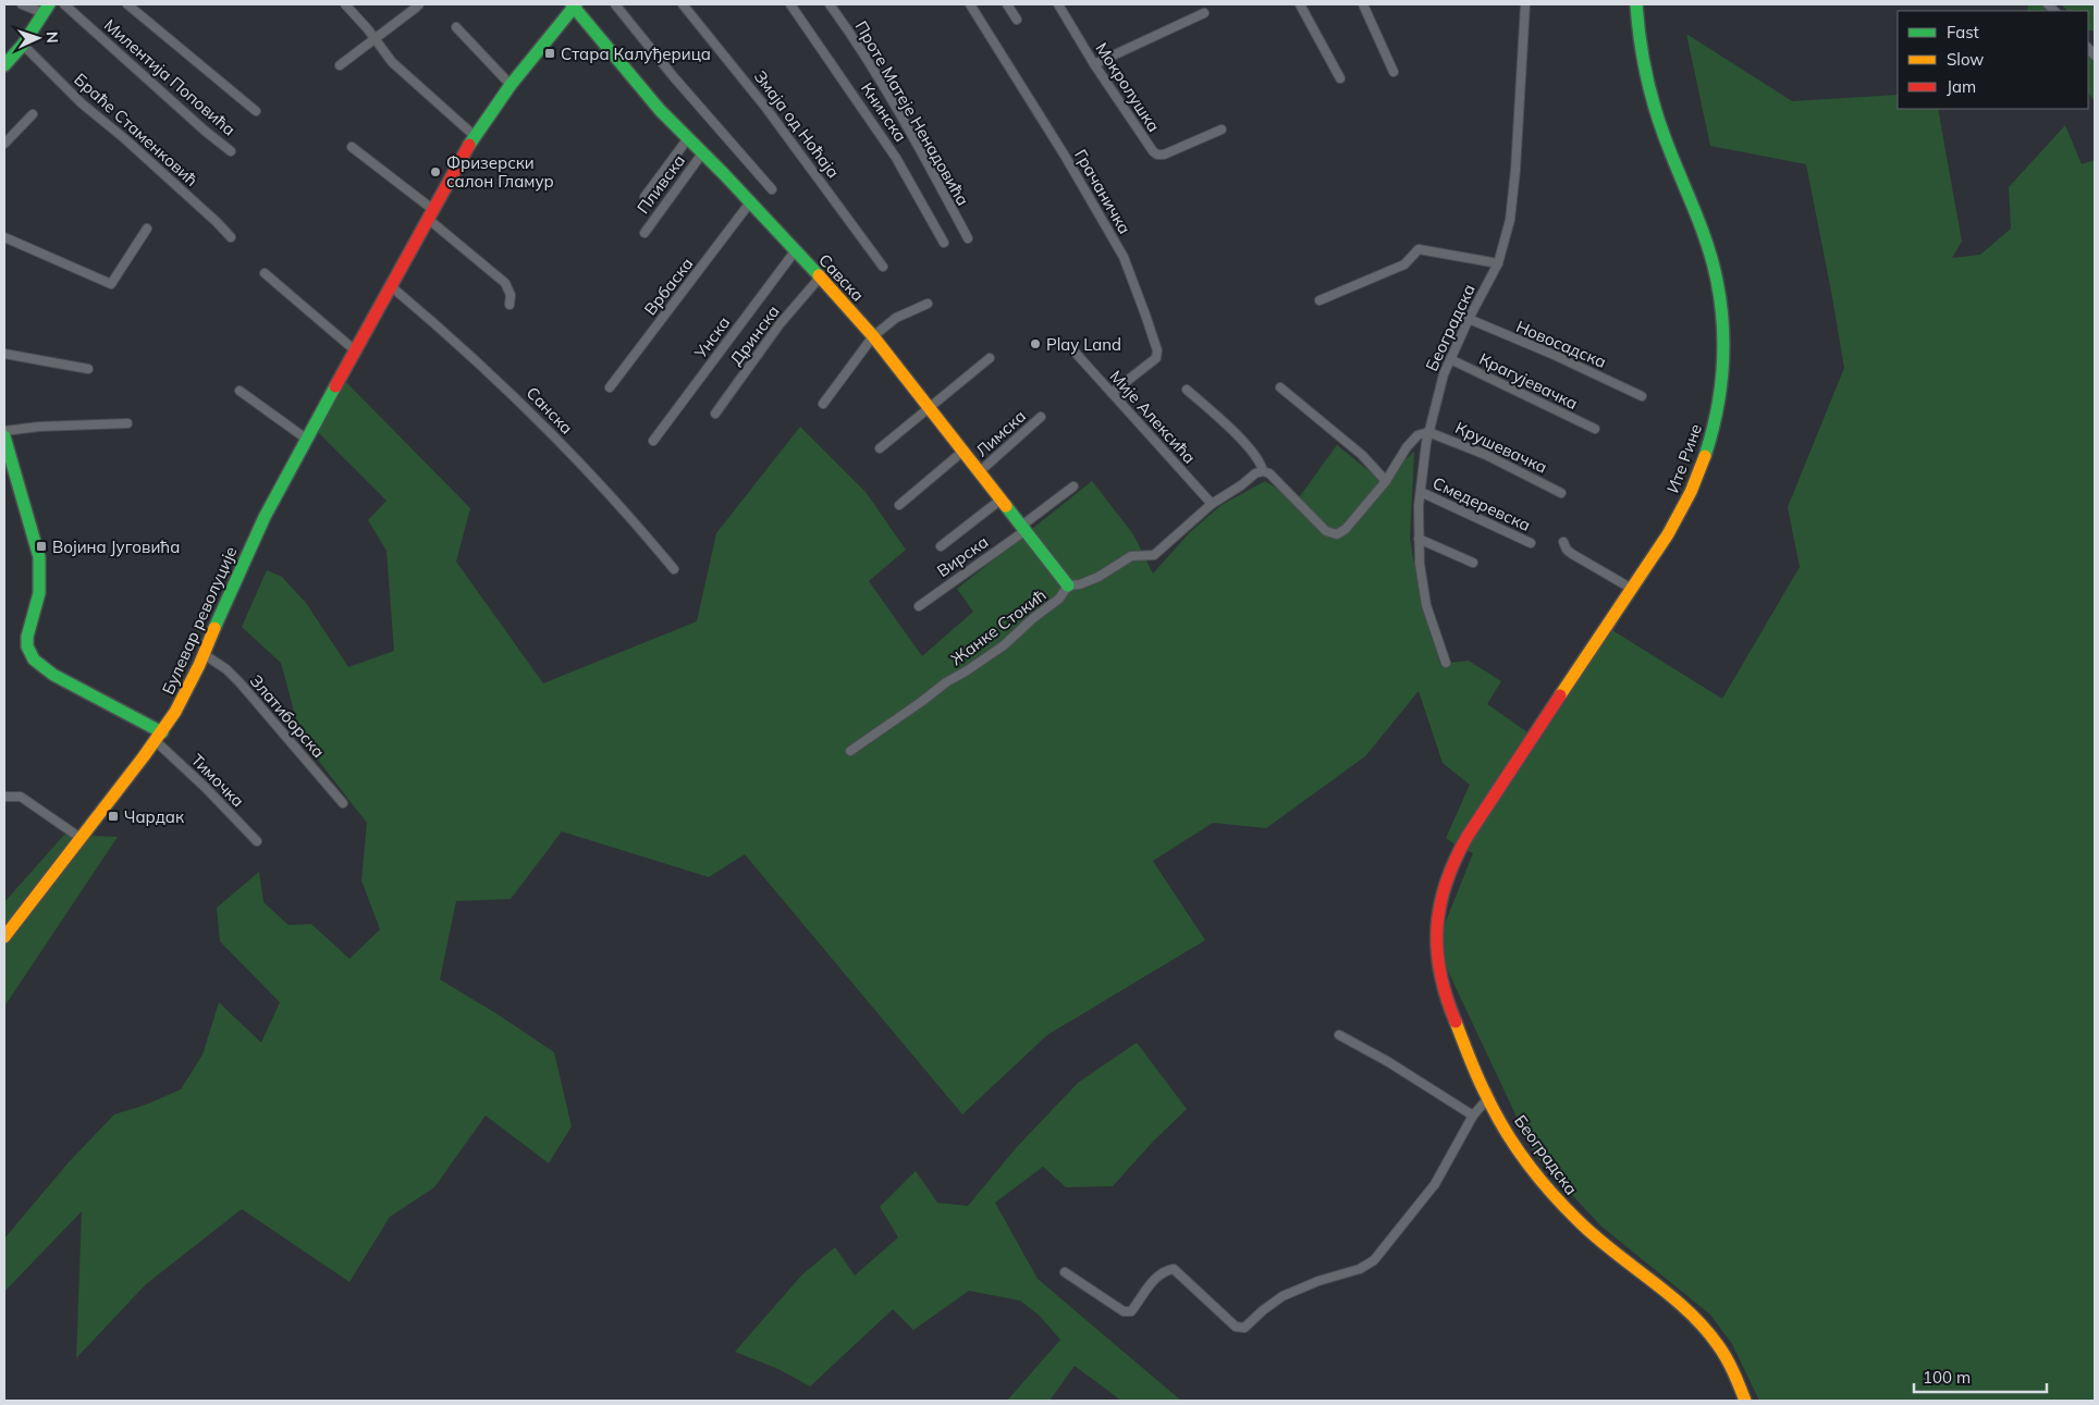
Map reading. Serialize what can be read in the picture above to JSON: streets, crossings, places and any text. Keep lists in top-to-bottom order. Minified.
{"streets":{"street":["Милентија Поповића","Мокролушка","Книнска","Проте Матеје Ненадовића","Змаја од Ноћаја","Браће Стаменковић","Пливска","Грачаничка","Савска","Врбаска","Београдска","Дринска","Унска","Новосадска","Крагујевачка","Санска","Мије Алексића","Лимска","Крушевачка","Ите Рине","Смедеревска","Вирска","Булевар револуције","Жанке Стокић","Златиборска","Тимочка"]},"crossings":[["Пливска","Савска"],["Грачаничка","Мије Алексића"],["Савска","Врбаска"],["Савска","Дринска"],["Савска","Унска"],["Савска","Лимска"],["Савска","Вирска"],["Савска","Булевар револуције"],["Савска","Жанке Стокић"],["Београдска","Новосадска"],["Београдска","Крагујевачка"],["Београдска","Крушевачка"],["Београдска","Ите Рине"],["Београдска","Смедеревска"],["Санска","Булевар револуције"],["Мије Алексића","Жанке Стокић"],["Булевар револуције","Златиборска"],["Булевар револуције","Тимочка"]],"places":{"transit":["Стара Калуђерица","Војина Југовића","Чардак"],"other":["Фризерски салон Гламур","Play Land"]},"legend":["Fast","Slow","Jam"],"scale_bar":"100 m","north":"right"}
